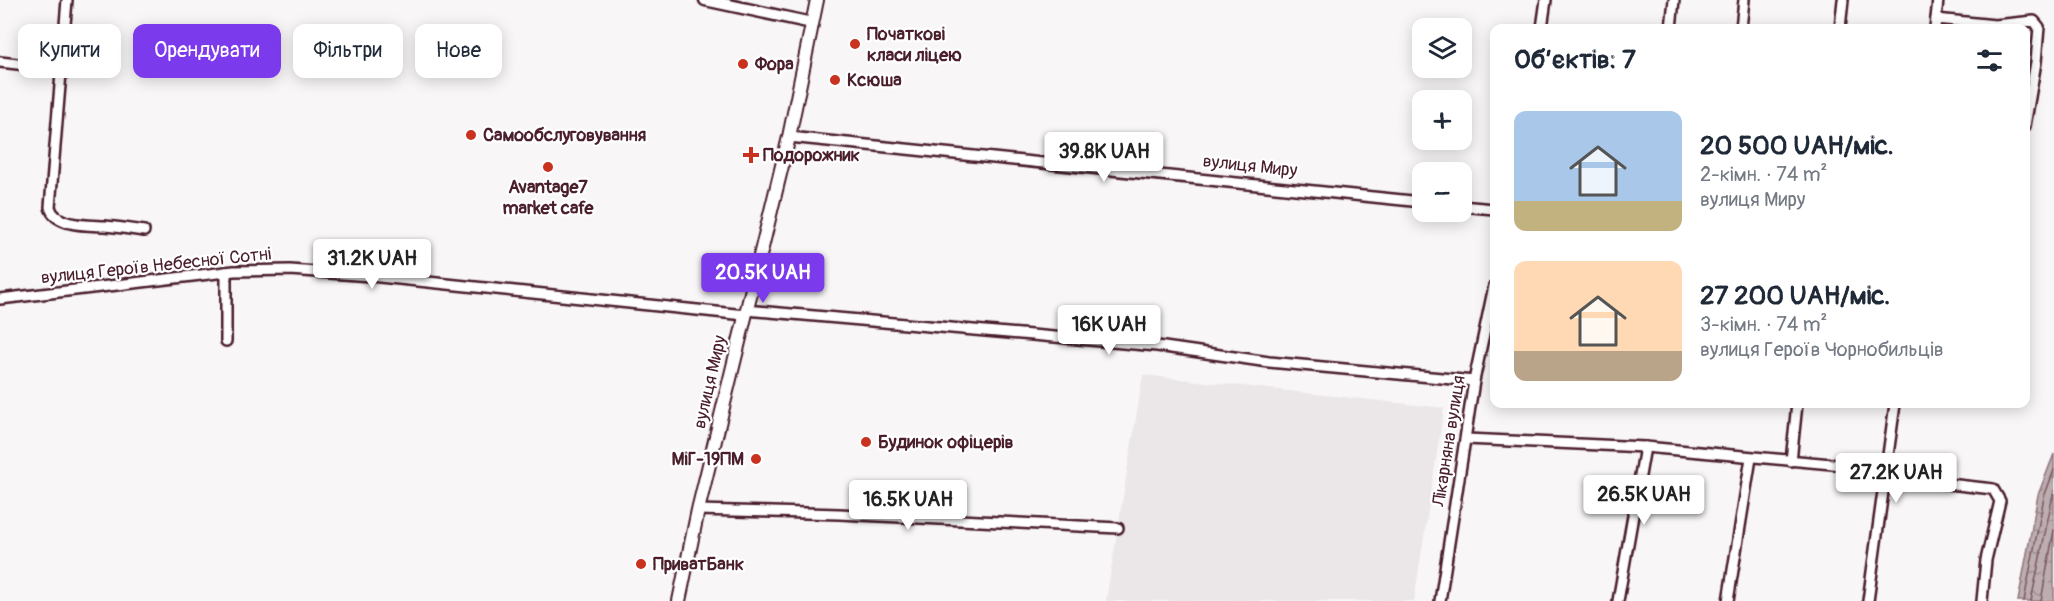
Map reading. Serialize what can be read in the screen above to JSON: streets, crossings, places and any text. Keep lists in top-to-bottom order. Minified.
{"streets":{"main road":["вулиця Миру"],"street":["вулиця Героїв Небесної Сотні","Лікарняна вулиця"]},"crossings":[["вулиця Миру","вулиця Героїв Небесної Сотні"],["вулиця Героїв Небесної Сотні","Лікарняна вулиця"]],"places":{"other":["Початкові класи ліцею","Фора","Ксюша","Самообслуговування","Avantage7 market cafe","Будинок офіцерів","МіГ-19ПМ","ПриватБанк"],"health":["Подорожник"]},"page":{"map_buttons":["+","−"],"chip":["Купити","Орендувати","Фільтри","Нове"],"heading":"Об’єктів: 7","list":[{"name":"20 500 UAH/міс.","note":"2-кімн. · 74 m² · вулиця Миру"},{"name":"27 200 UAH/міс.","note":"3-кімн. · 74 m² · вулиця Героїв Чорнобильців"}],"price":["39.8K UAH","31.2K UAH","20.5K UAH","16K UAH","27.2K UAH","26.5K UAH","16.5K UAH"]}}
